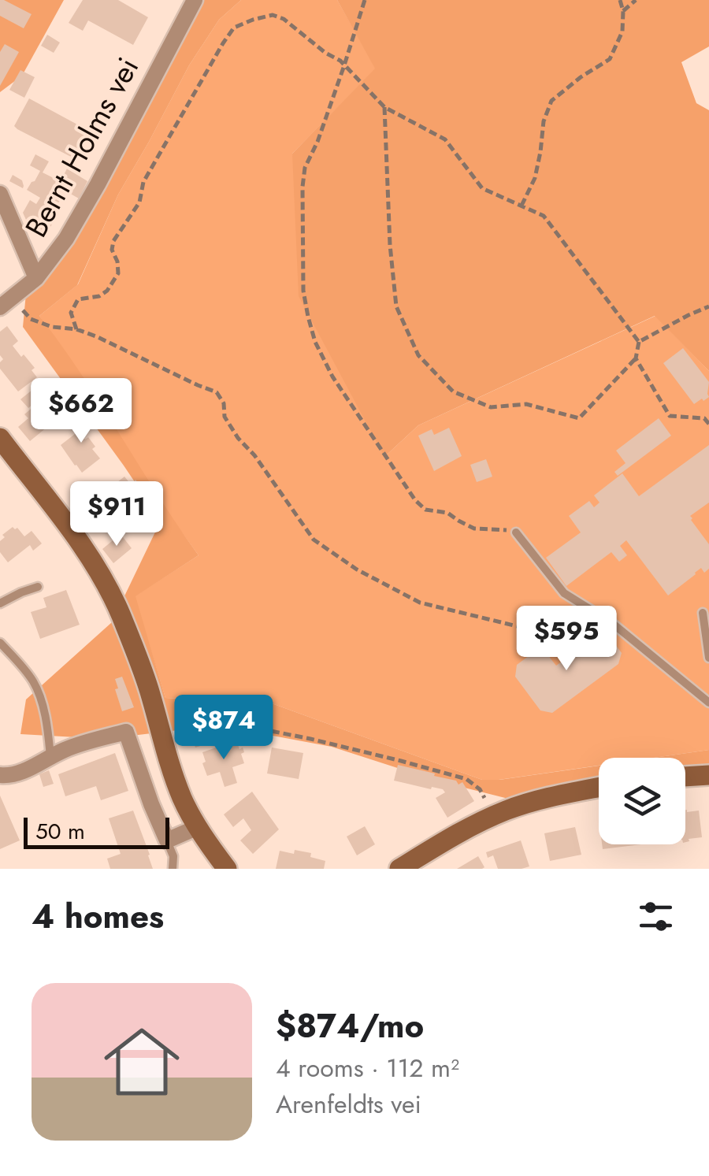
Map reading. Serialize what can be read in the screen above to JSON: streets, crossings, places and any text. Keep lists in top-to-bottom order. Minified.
{"streets":{"street":["Bernt Holms vei"]},"scale_bar":"50 m","page":{"price":["$662","$911","$595","$874"],"scale":"50 m","heading":"4 homes","list":[{"name":"$874/mo","note":"4 rooms · 112 m² · Arenfeldts vei"}]}}
